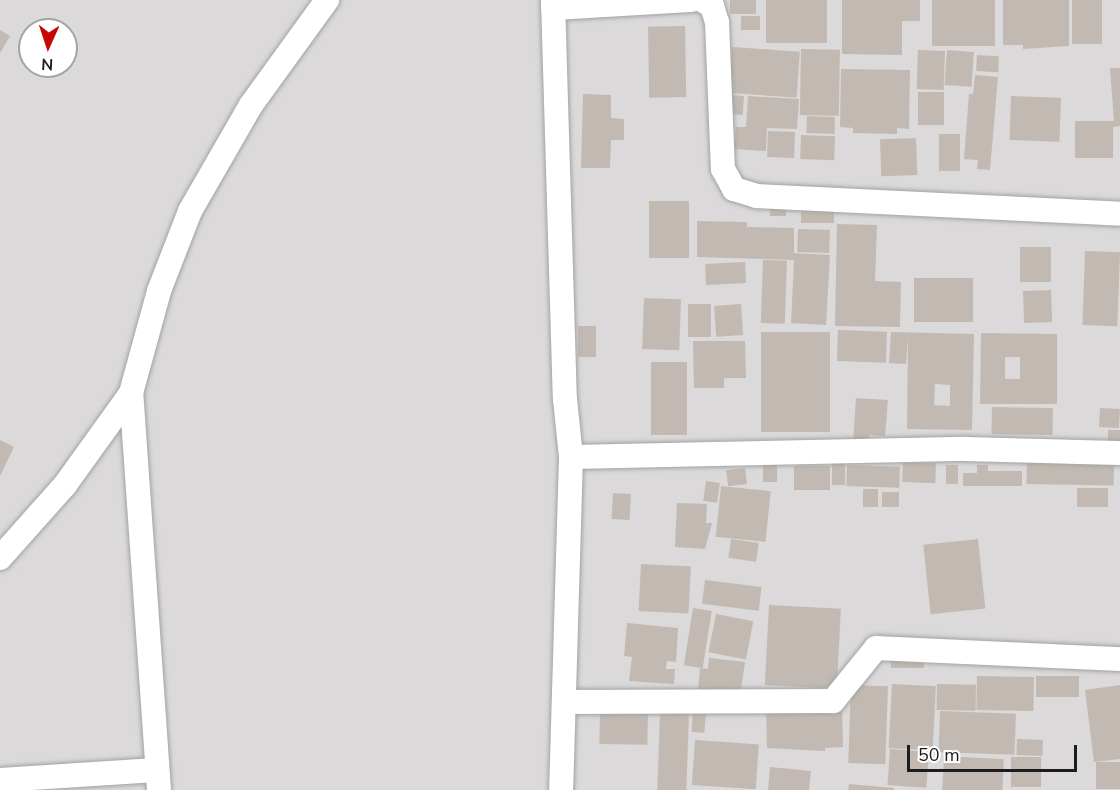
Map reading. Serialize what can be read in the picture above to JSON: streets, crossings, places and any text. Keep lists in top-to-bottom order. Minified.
{"scale_bar":"50 m","north":"bottom"}
